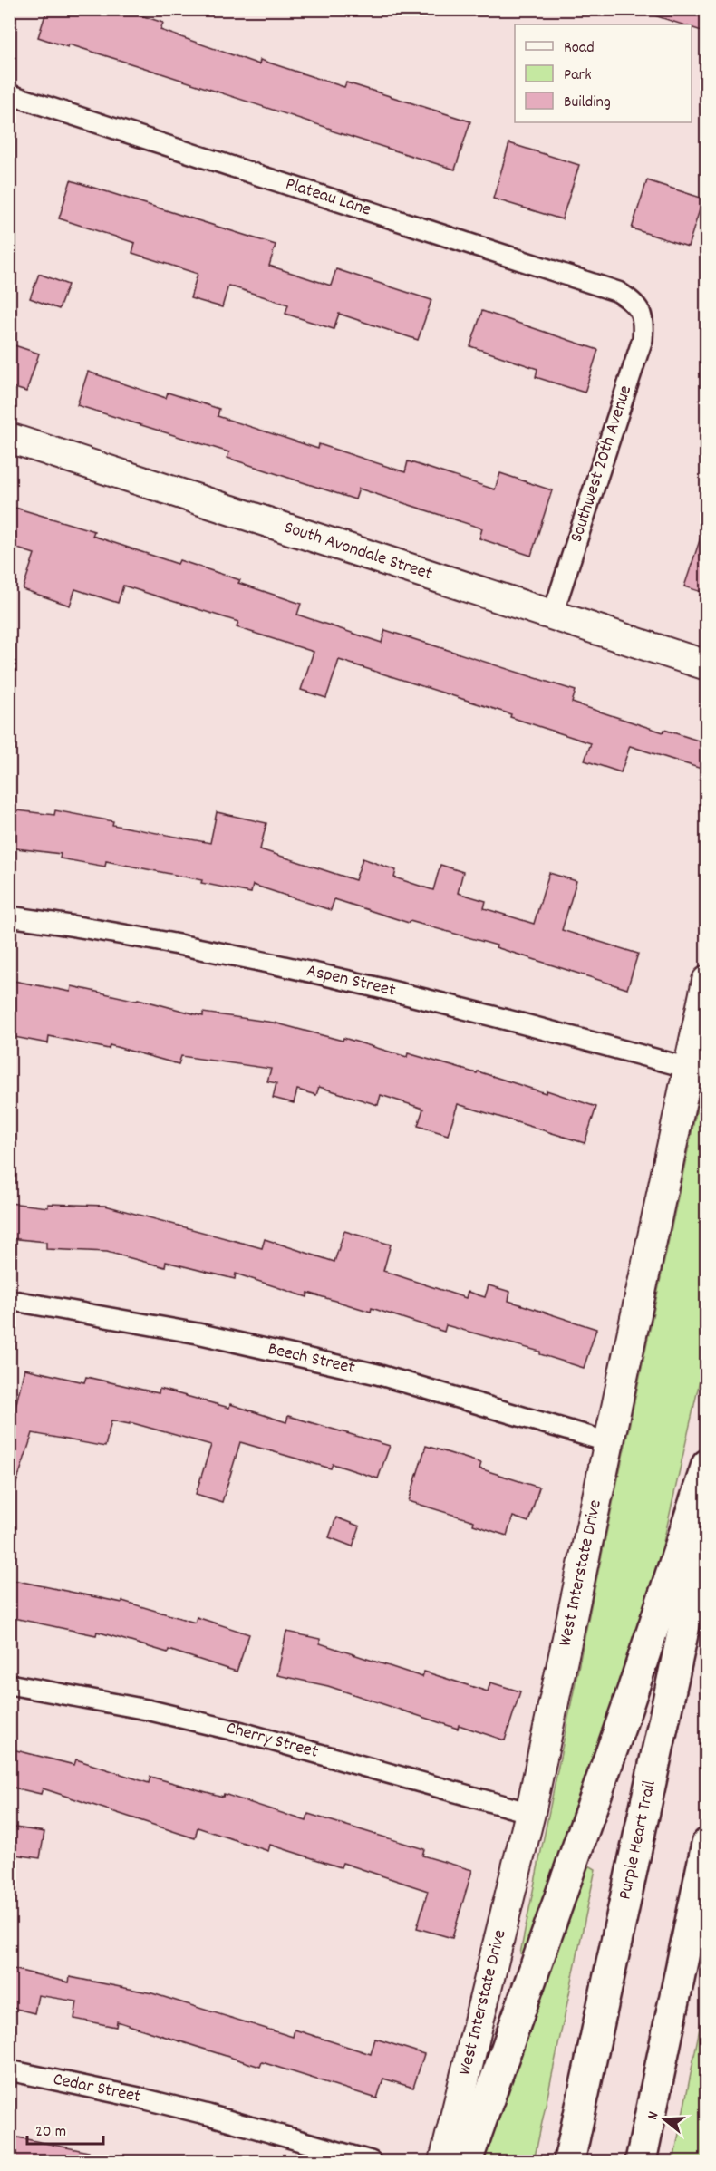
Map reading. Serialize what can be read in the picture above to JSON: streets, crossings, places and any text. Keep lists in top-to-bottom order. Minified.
{"streets":{"highway":["Purple Heart Trail"],"main road":["South Avondale Street","West Interstate Drive"],"street":["Plateau Lane","Southwest 20th Avenue","Aspen Street","Beech Street","Cherry Street","Cedar Street"]},"crossings":[["Plateau Lane","Southwest 20th Avenue"],["Southwest 20th Avenue","South Avondale Street"],["Aspen Street","West Interstate Drive"],["Beech Street","West Interstate Drive"],["West Interstate Drive","Cherry Street"]],"legend":["Road","Park","Building"],"scale_bar":"20 m","north":"left"}
